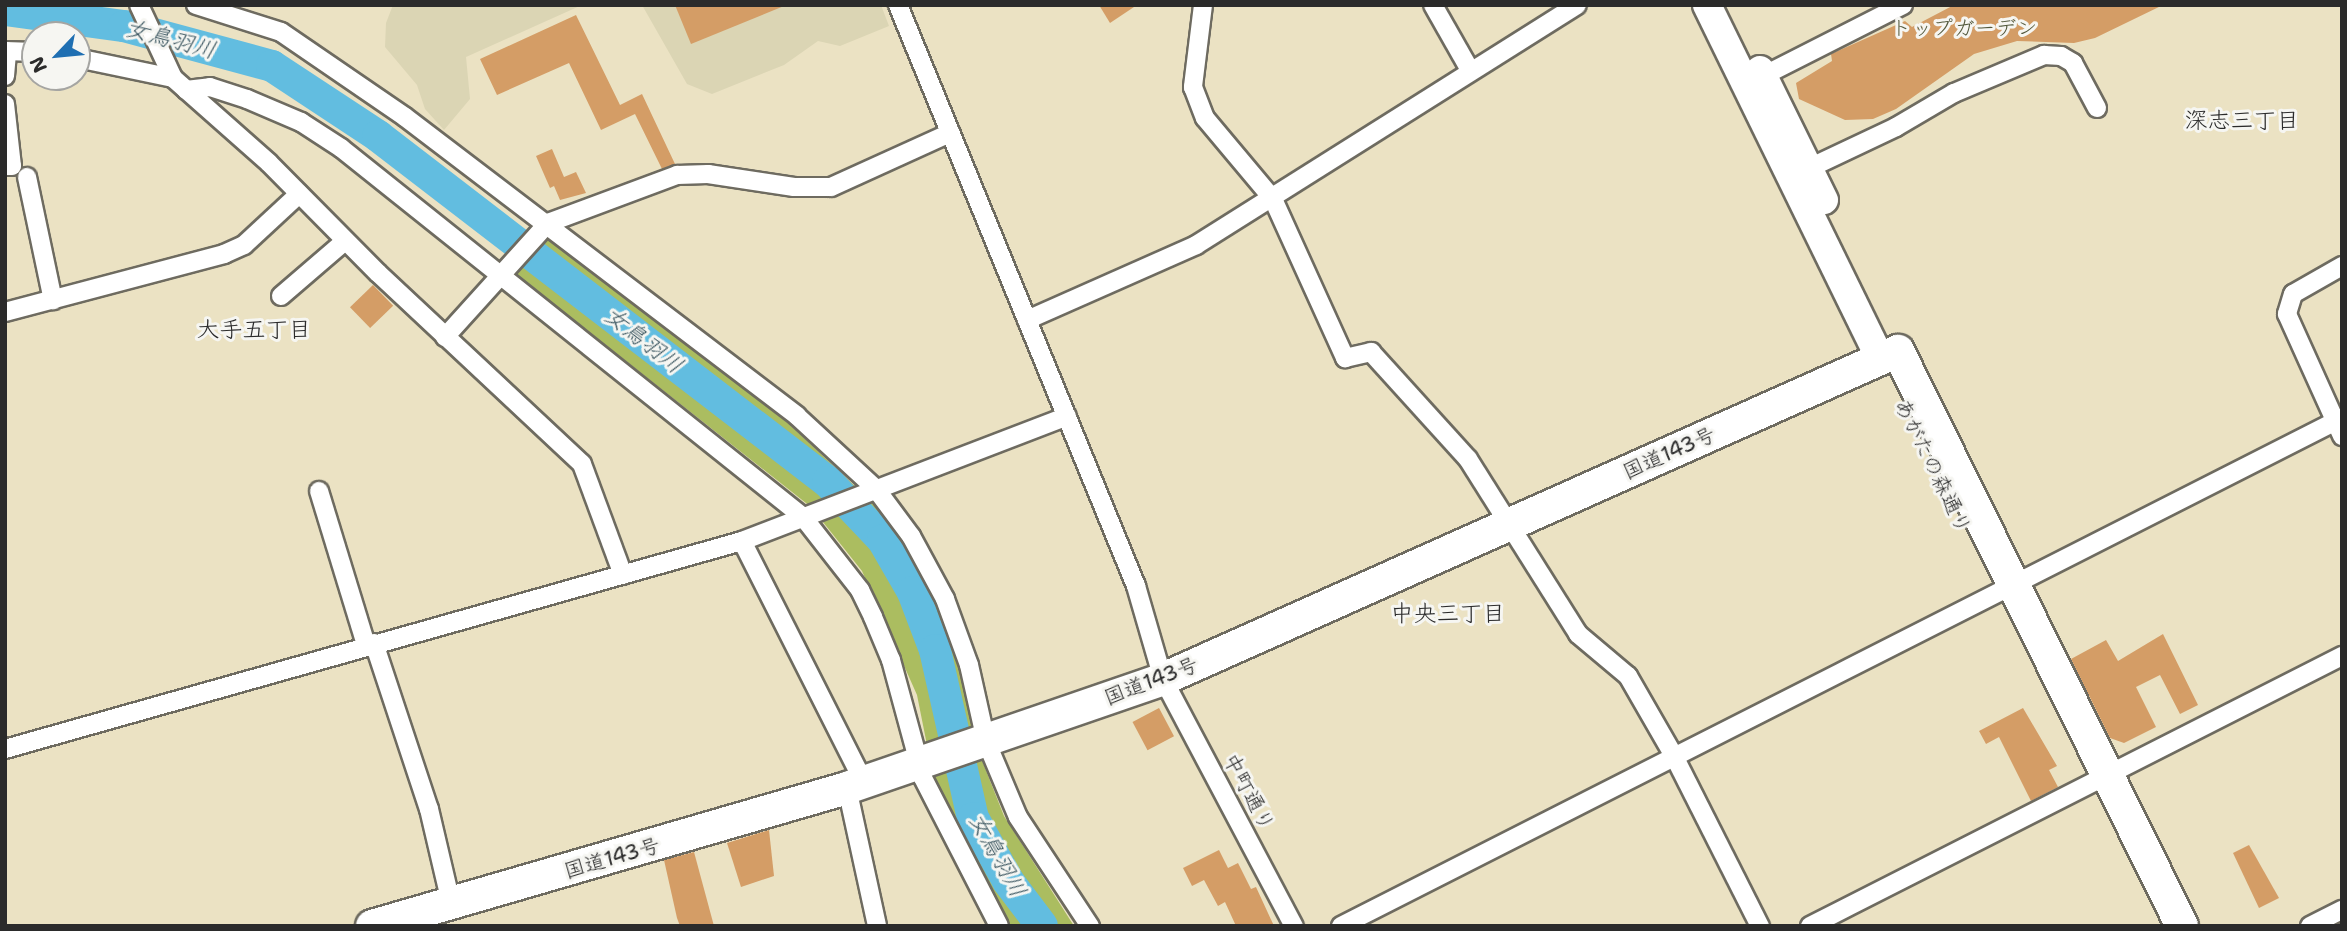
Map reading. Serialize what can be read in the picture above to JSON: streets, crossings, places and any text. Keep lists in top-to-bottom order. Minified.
{"streets":{"highway":["国道143号","あがたの森通り"],"street":["中町通り"]},"crossings":[["国道143号","あがたの森通り"],["国道143号","中町通り"]],"districts":["深志三丁目","大手五丁目","中央三丁目"],"water":["女鳥羽川"],"parks":["トップガーデン"],"north":"bottom left"}
